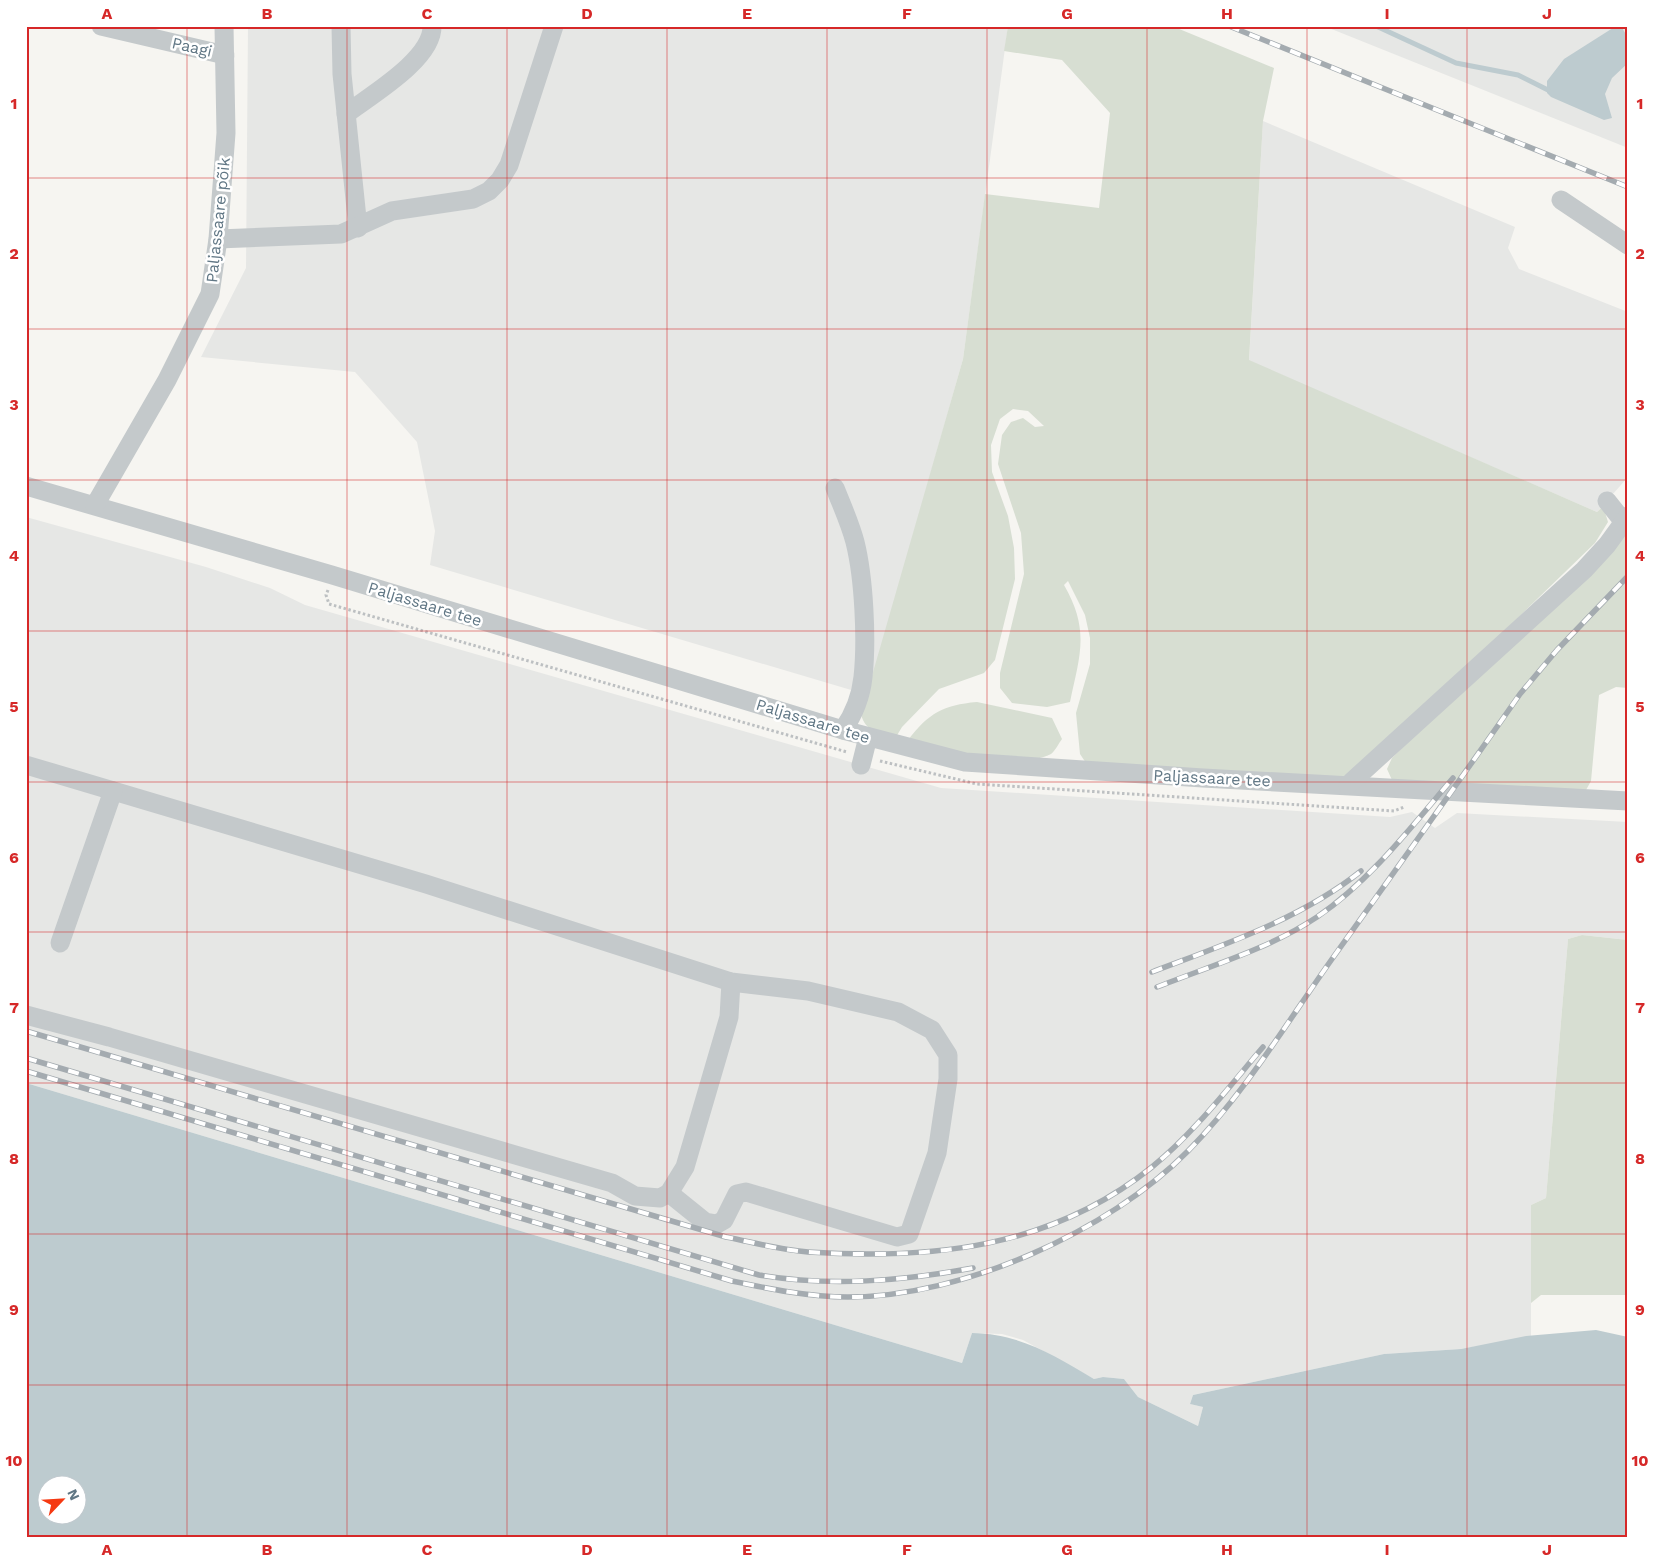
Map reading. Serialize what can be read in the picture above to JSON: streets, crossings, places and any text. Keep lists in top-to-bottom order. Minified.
{"streets":{"street":["Paagi","Paljassaare põik","Paljassaare tee"]},"crossings":[["Paagi","Paljassaare põik"],["Paljassaare põik","Paljassaare tee"]],"north":"top right","grid":{"columns":["A","B","C","D","E","F","G","H","I","J"],"rows":["1","2","3","4","5","6","7","8","9","10"]}}
